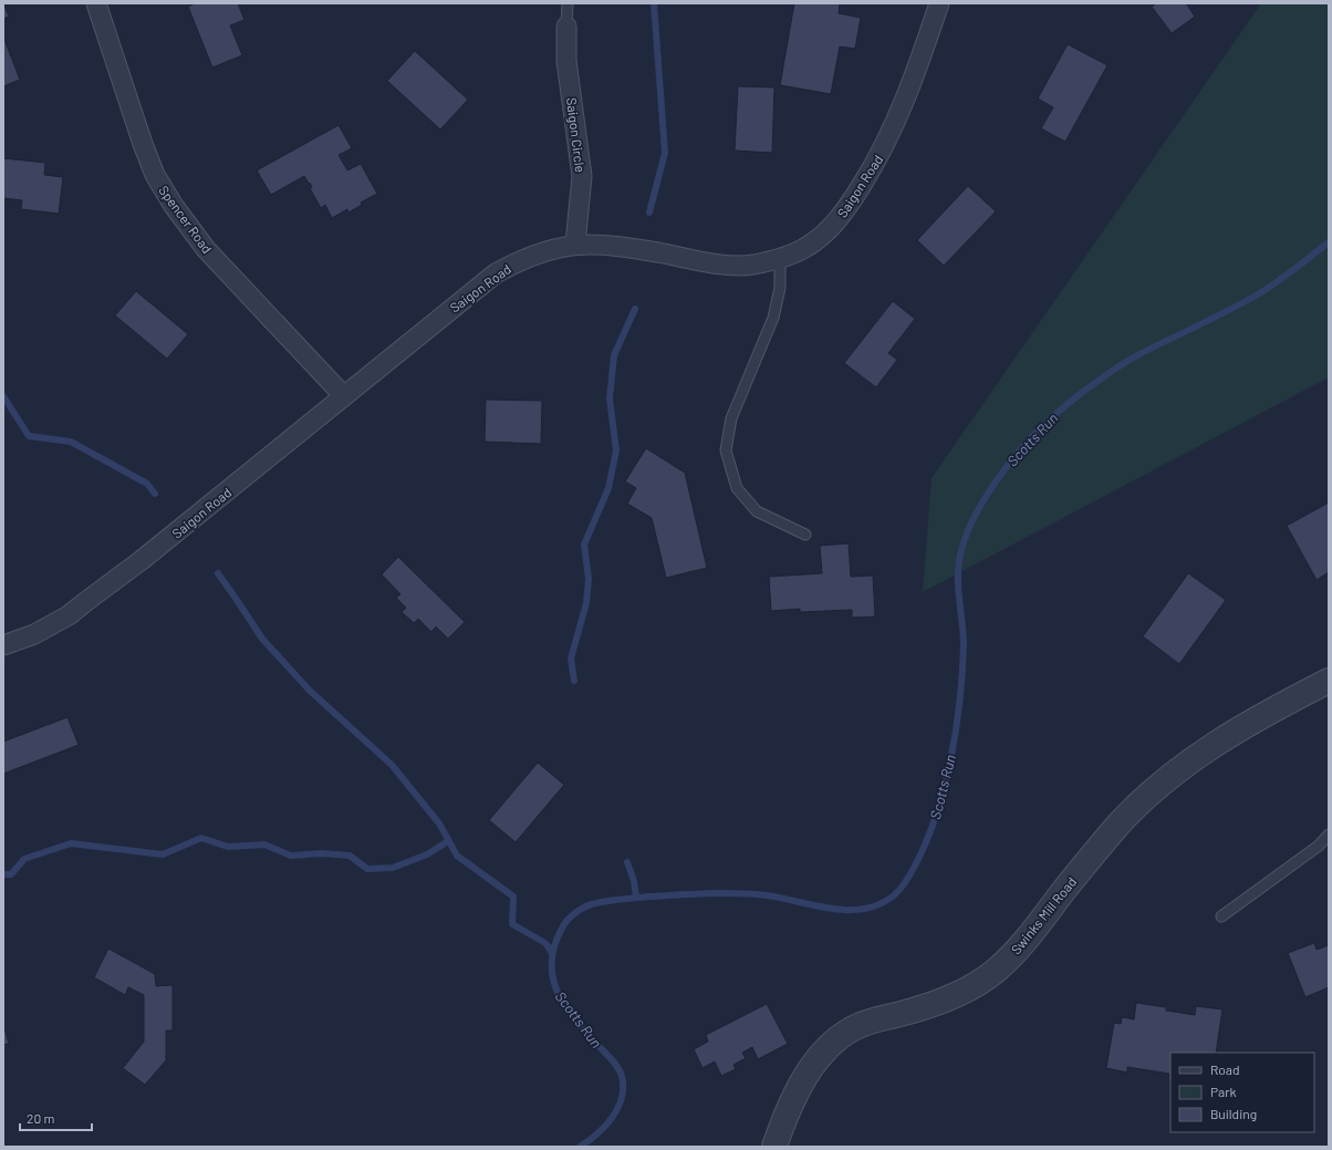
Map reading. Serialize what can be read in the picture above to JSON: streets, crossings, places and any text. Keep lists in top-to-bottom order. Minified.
{"streets":{"street":["Saigon Circle","Saigon Road","Spencer Road","Swinks Mill Road"]},"crossings":[["Saigon Circle","Saigon Road"],["Saigon Road","Spencer Road"]],"water":["Scotts Run"],"legend":["Road","Park","Building"],"scale_bar":"20 m"}
